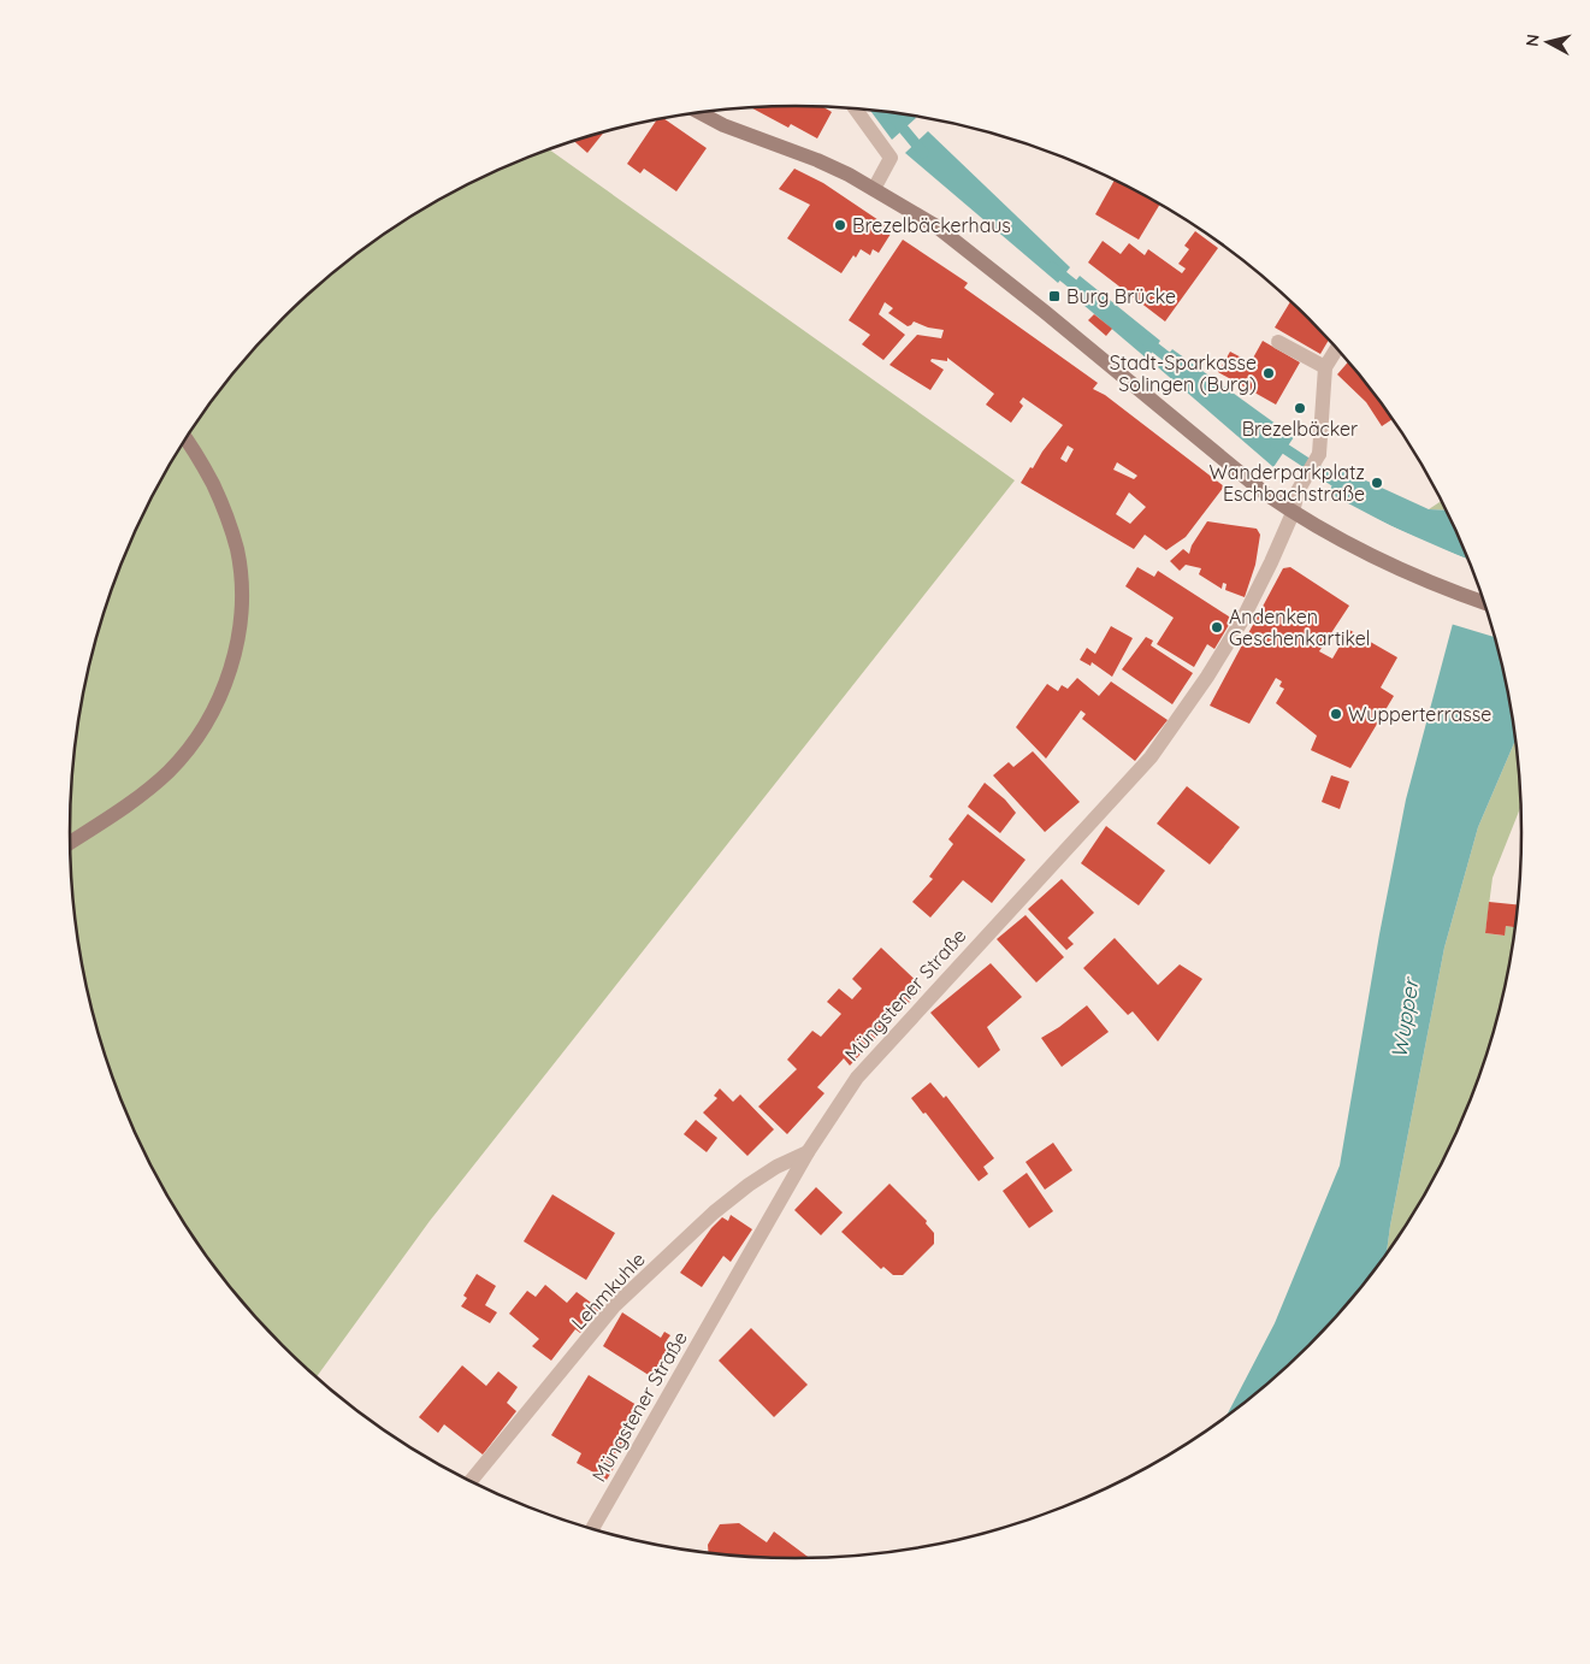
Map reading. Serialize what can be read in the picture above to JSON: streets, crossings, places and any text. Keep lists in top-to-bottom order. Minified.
{"streets":{"street":["Müngstener Straße","Lehmkuhle"]},"crossings":[["Müngstener Straße","Lehmkuhle"]],"water":["Wupper"],"places":{"other":["Brezelbäckerhaus","Stadt-Sparkasse Solingen (Burg)","Brezelbäcker","Wanderparkplatz Eschbachstraße","Andenken Geschenkartikel","Wupperterrasse"],"transit":["Burg Brücke"]},"north":"left"}
